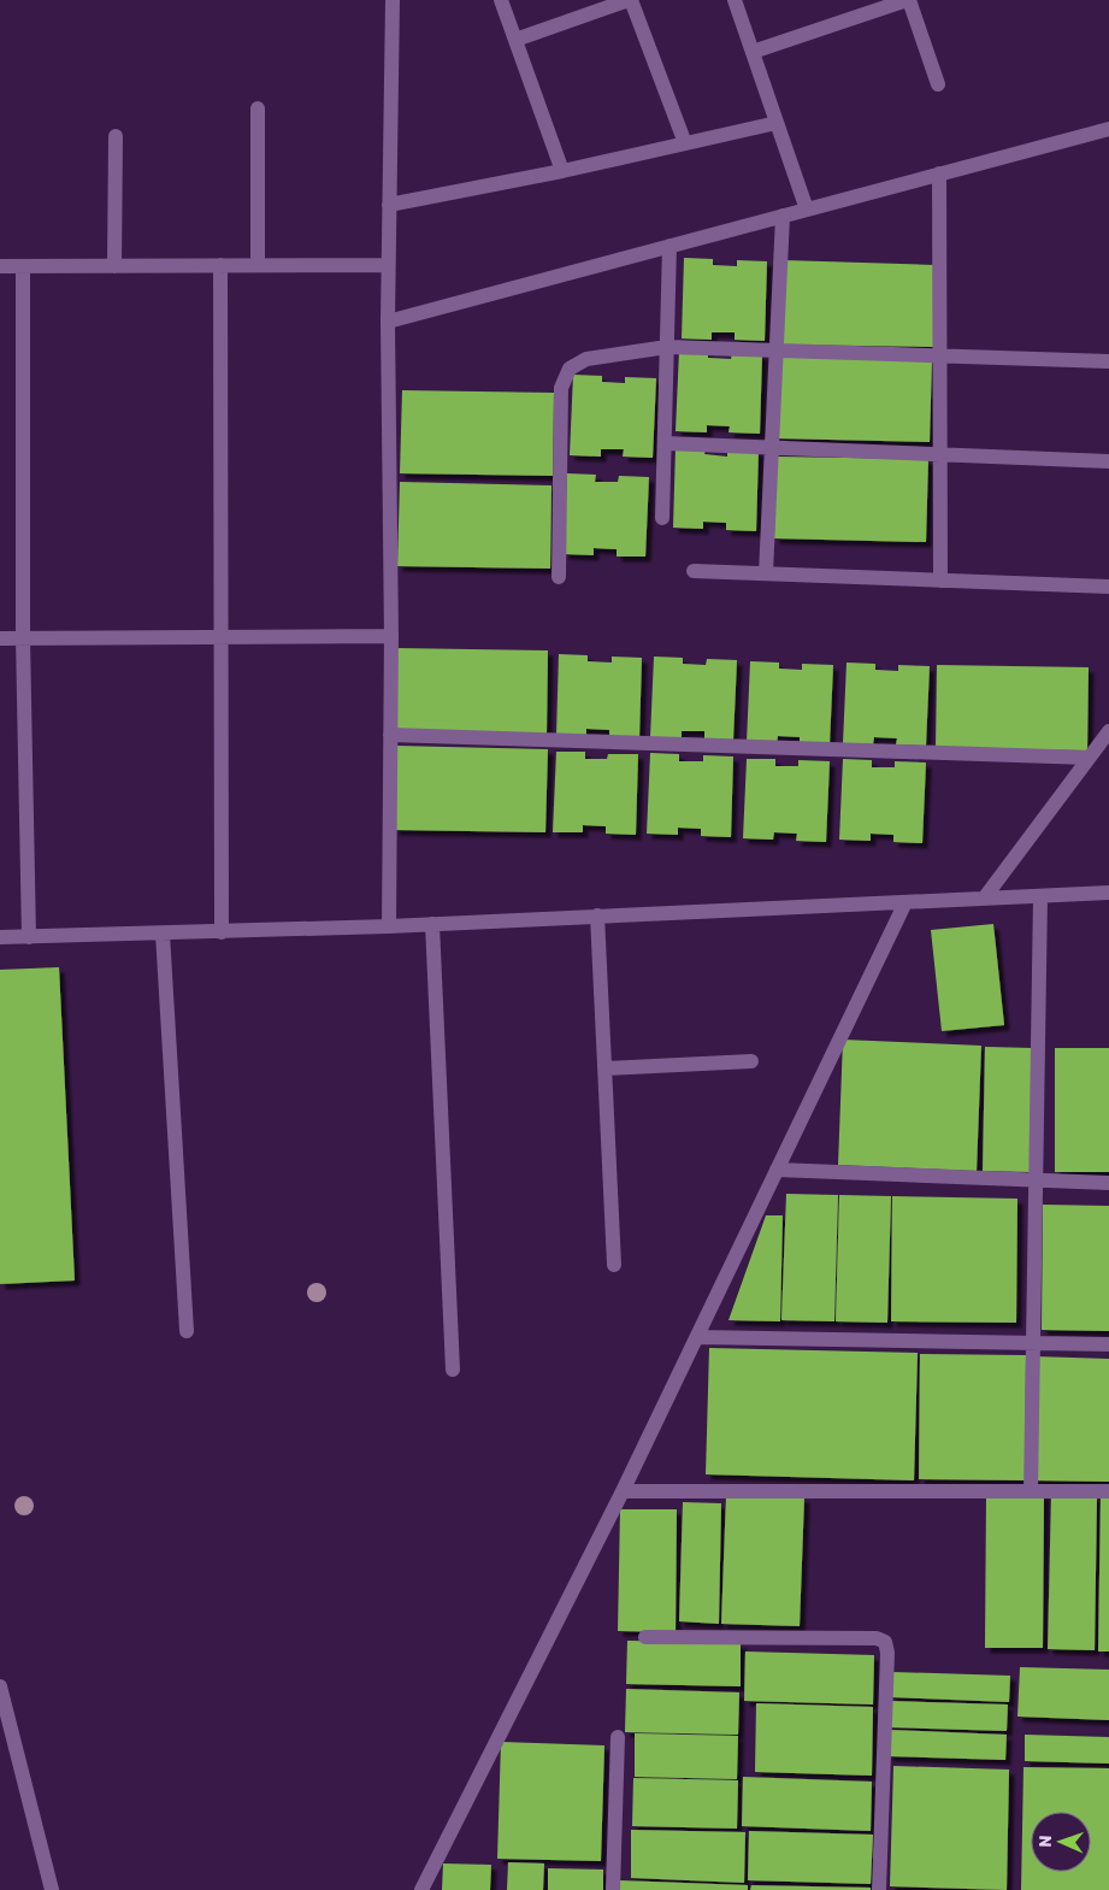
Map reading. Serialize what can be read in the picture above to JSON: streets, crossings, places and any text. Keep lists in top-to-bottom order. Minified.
{"north":"left"}
